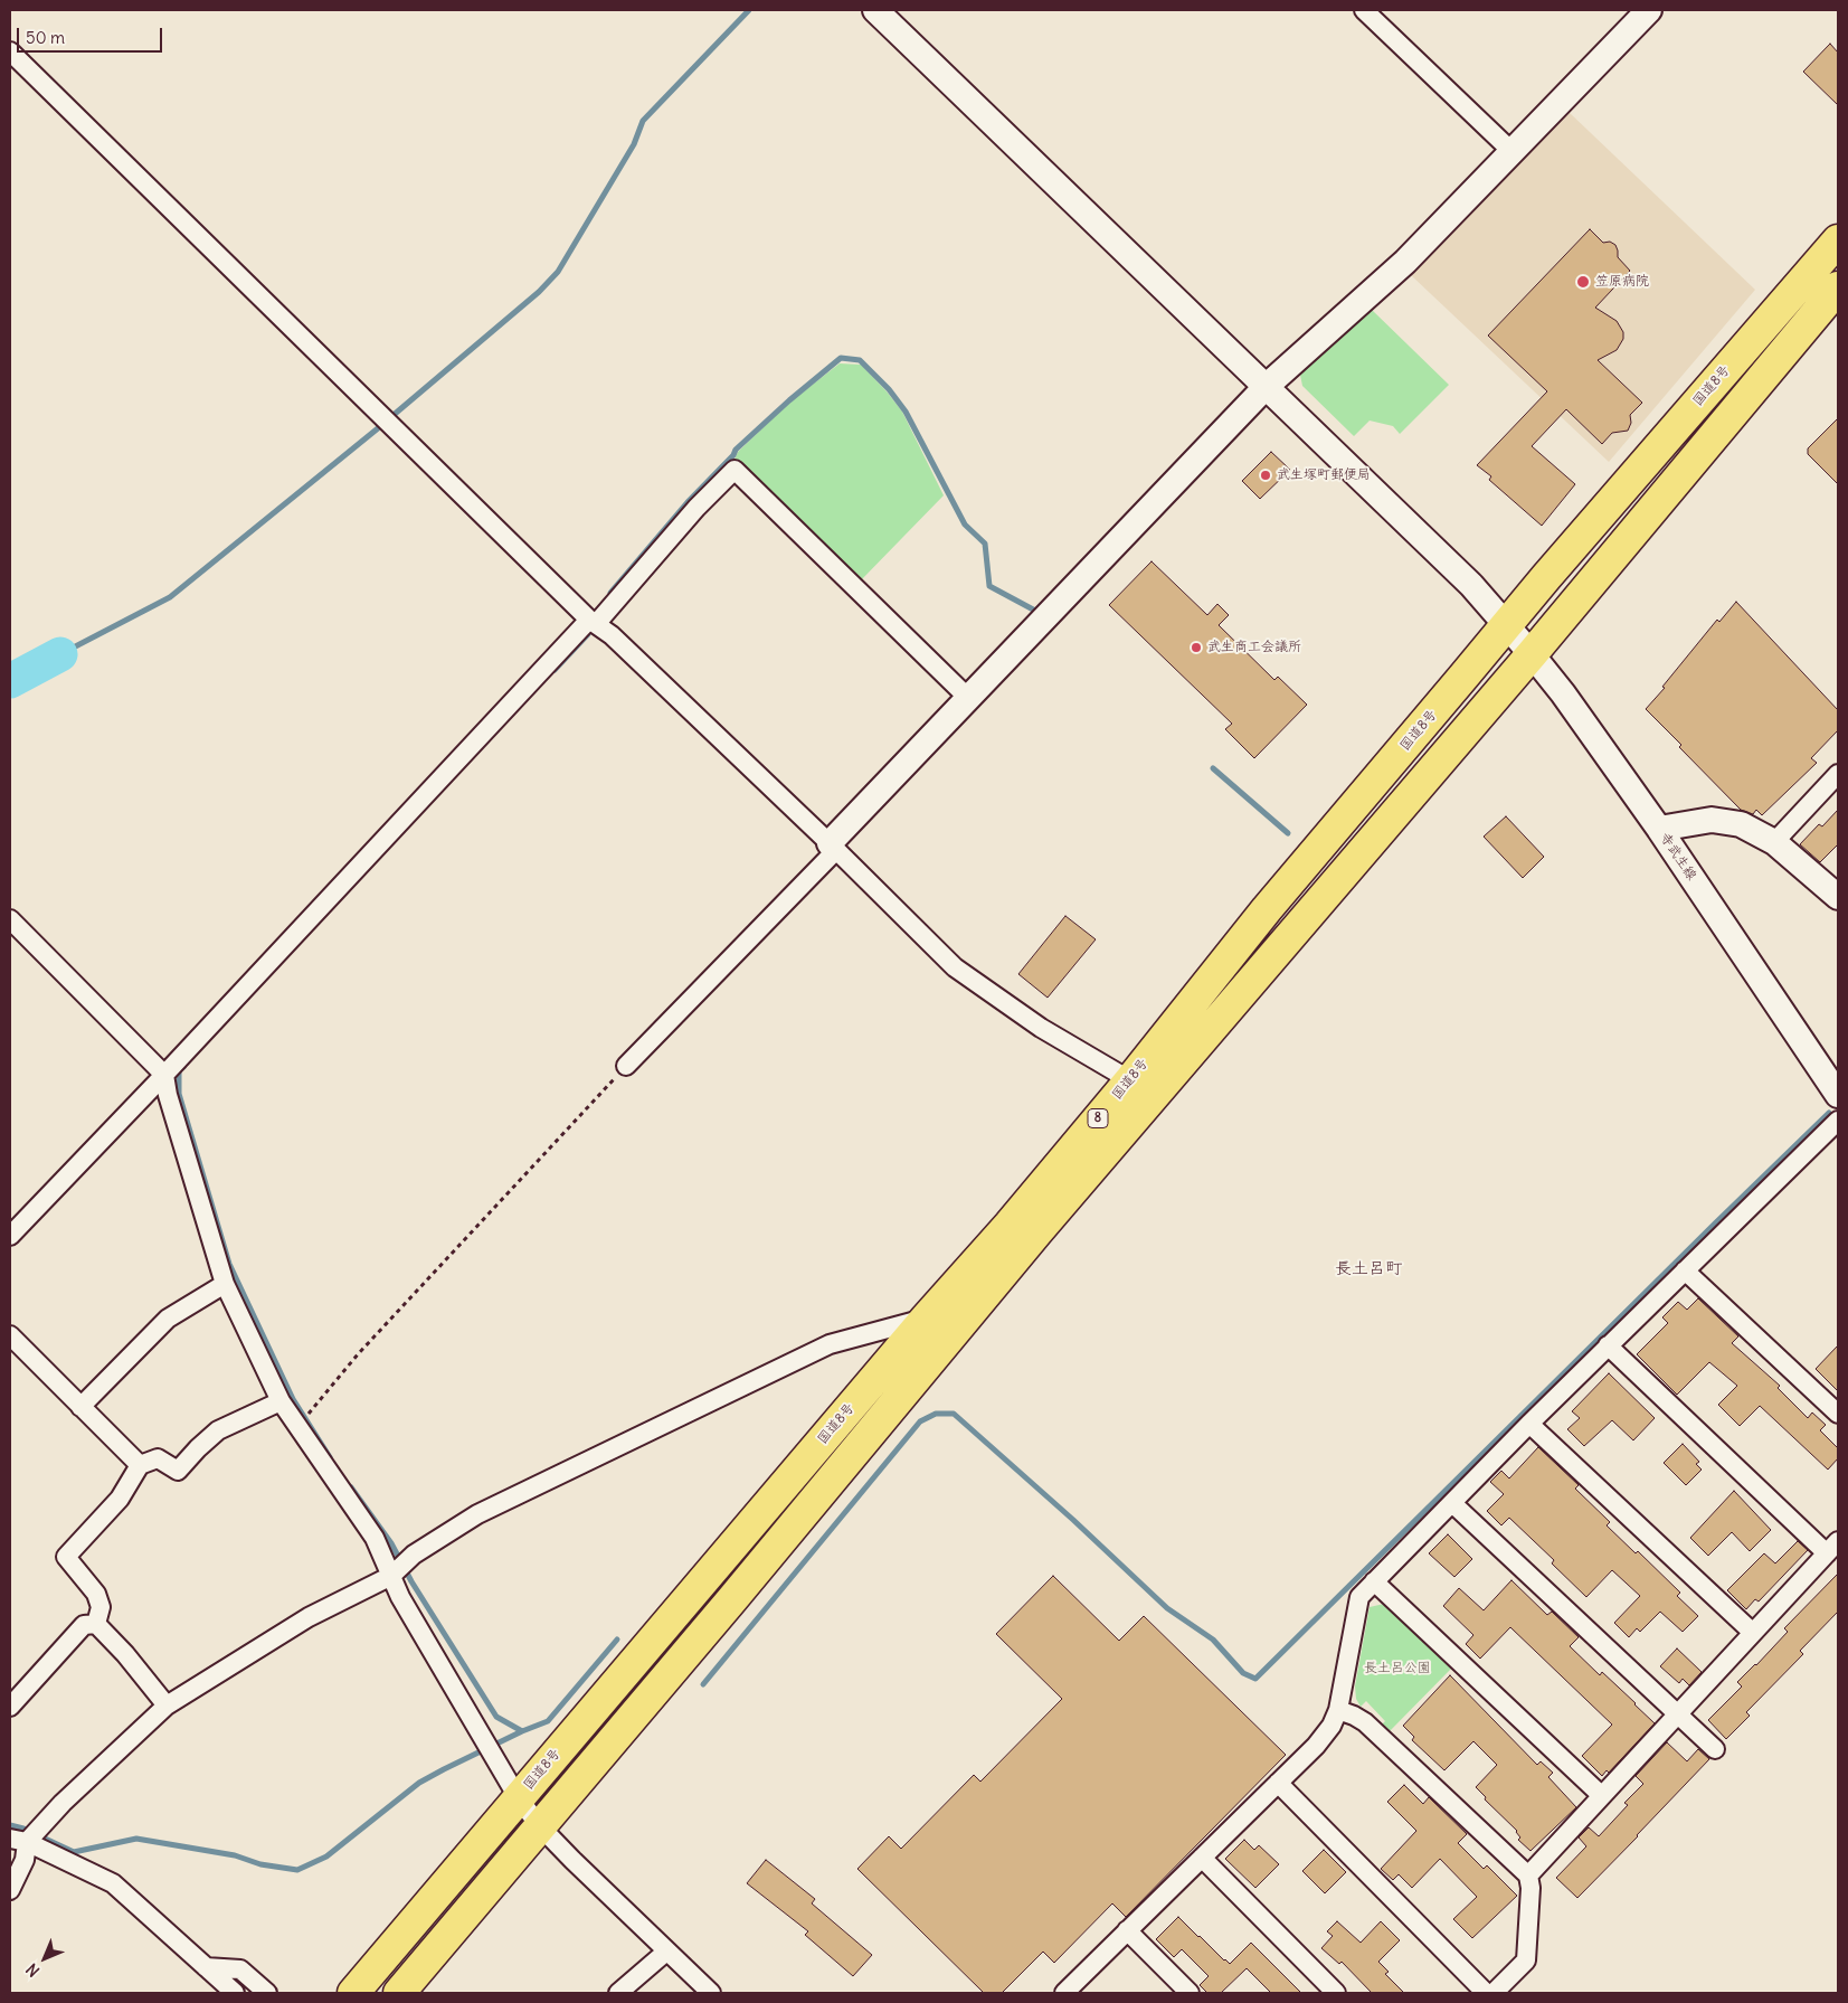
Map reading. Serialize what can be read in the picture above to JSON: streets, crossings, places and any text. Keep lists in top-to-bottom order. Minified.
{"streets":{"highway":["国道8号","8"],"street":["寺武生線"]},"crossings":[["国道8号","寺武生線"]],"districts":["長土呂町"],"parks":["長土呂公園"],"places":["笠原病院","武生塚町郵便局","武生商工会議所"],"scale_bar":"50 m","north":"bottom left"}
